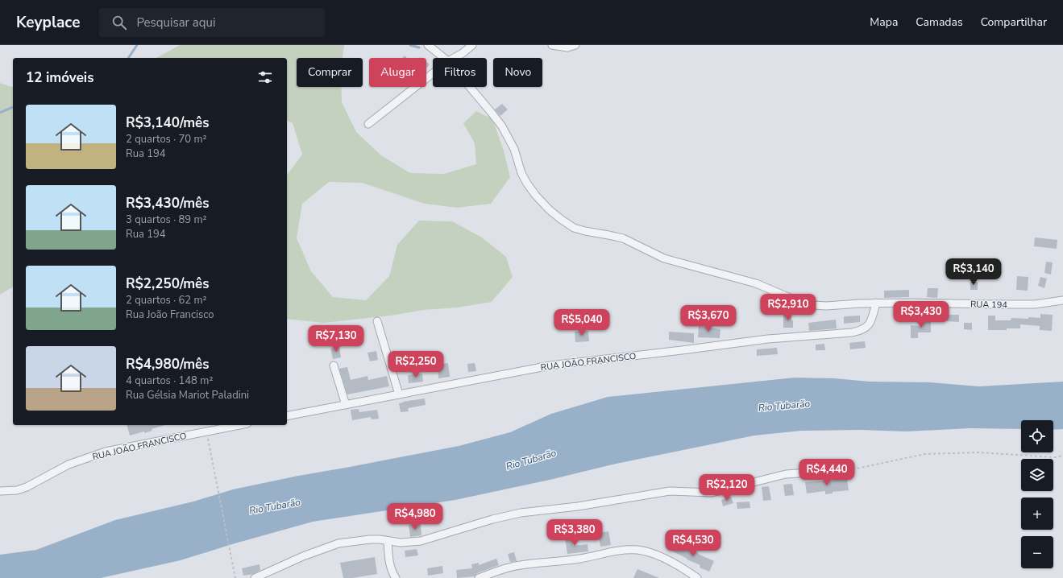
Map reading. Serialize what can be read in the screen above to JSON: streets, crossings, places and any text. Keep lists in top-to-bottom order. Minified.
{"streets":{"street":["RUA 194","RUA JOÃO FRANCISCO"]},"crossings":[["RUA 194","RUA JOÃO FRANCISCO"]],"water":["Rio Tubarão"],"page":{"header":"Keyplace","search":"Pesquisar aqui","nav":["Mapa","Camadas","Compartilhar"],"chip":["Comprar","Alugar","Filtros","Novo"],"heading":"12 imóveis","list":[{"name":"R$3,140/mês","note":"2 quartos · 70 m² · Rua 194"},{"name":"R$3,430/mês","note":"3 quartos · 89 m² · Rua 194"},{"name":"R$2,250/mês","note":"2 quartos · 62 m² · Rua João Francisco"},{"name":"R$4,980/mês","note":"4 quartos · 148 m² · Rua Gélsia Mariot Paladini"}],"price":["R$3,140","R$2,910","R$3,430","R$3,670","R$5,040","R$7,130","R$2,250","R$4,440","R$2,120","R$4,980","R$3,380","R$4,530"],"map_buttons":["+","−"]}}
